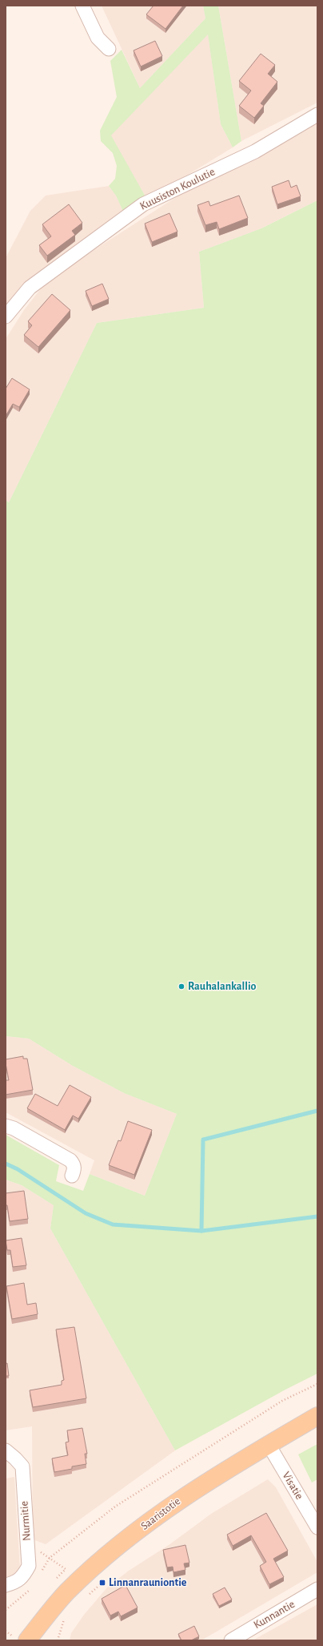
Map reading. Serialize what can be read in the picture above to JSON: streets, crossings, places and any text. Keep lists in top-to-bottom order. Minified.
{"streets":{"main road":["Saaristotie"],"street":["Kuusiston Koulutie","Visatie","Nurmitie","Kunnantie"]},"crossings":[["Visatie","Saaristotie"]],"places":{"other":["Rauhalankallio"],"transit":["Linnanrauniontie"]}}
